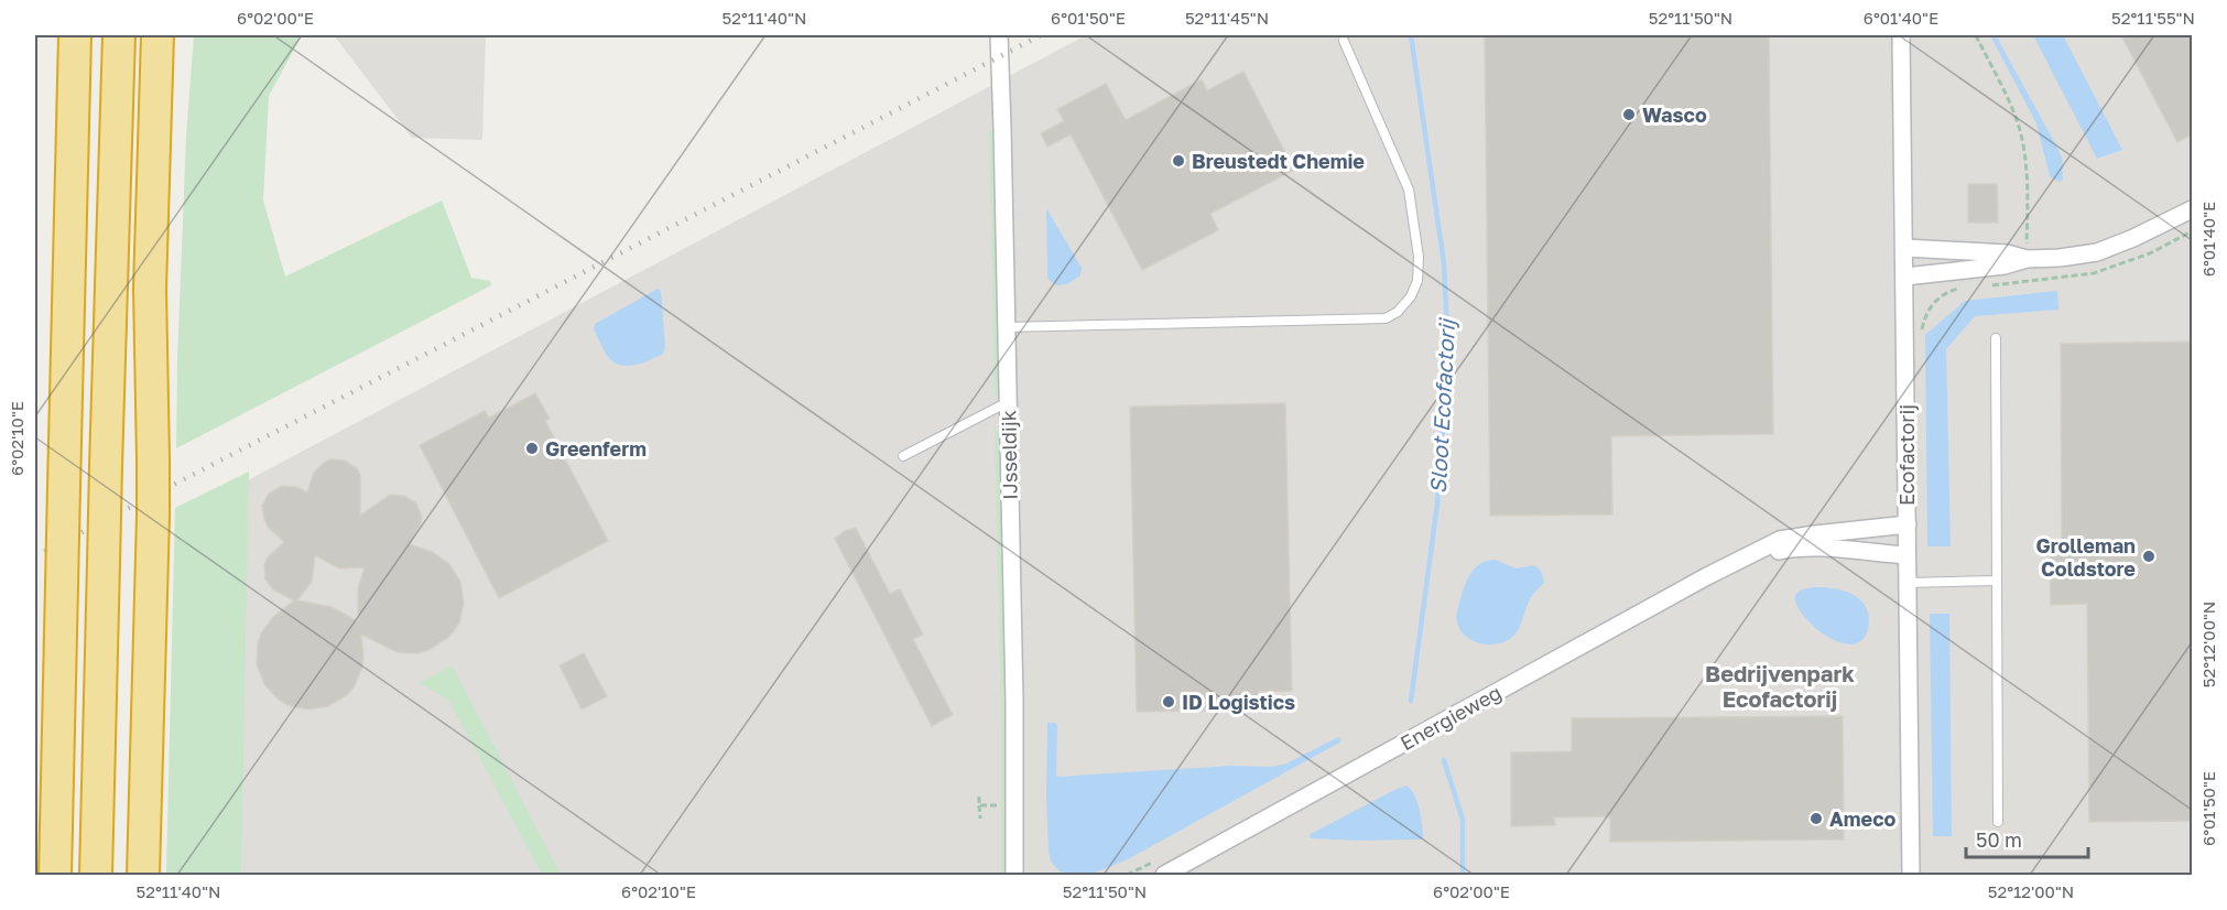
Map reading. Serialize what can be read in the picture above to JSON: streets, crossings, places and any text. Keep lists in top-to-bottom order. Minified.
{"streets":{"street":["IJsseldijk","Ecofactorij","Energieweg"]},"crossings":[["Ecofactorij","Energieweg"]],"districts":["Bedrijvenpark Ecofactorij"],"water":["Sloot Ecofactorij"],"places":["Wasco","Breustedt Chemie","Greenferm","Grolleman Coldstore","ID Logistics","Ameco"],"scale_bar":"50 m","coordinates":["6°02'00\"E","52°11'40\"N","6°01'50\"E","52°11'45\"N","52°11'50\"N","6°01'40\"E","52°11'55\"N","6°02'10\"E","52°12'00\"N"]}
